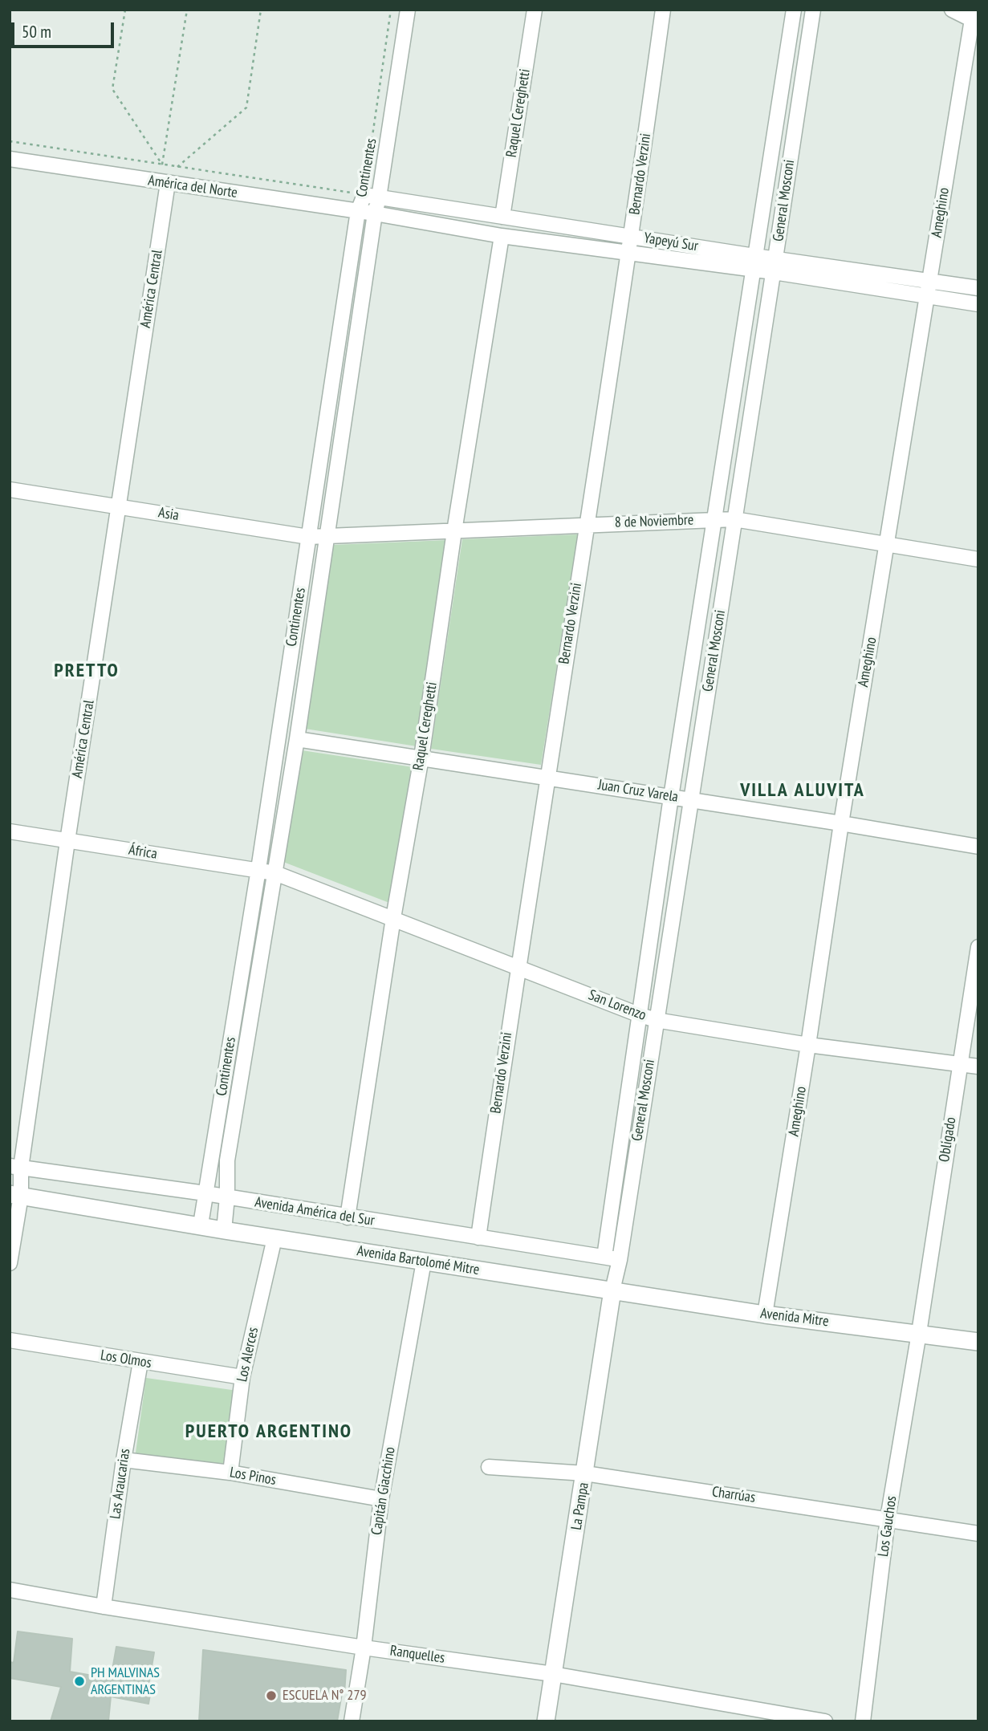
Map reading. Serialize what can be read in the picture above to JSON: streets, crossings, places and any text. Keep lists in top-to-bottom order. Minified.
{"streets":{"street":["Raquel Cereghetti","Continentes","Bernardo Verzini","América del Norte","General Mosconi","Ameghino","Yapeyú Sur","América Central","Asia","8 de Noviembre","Juan Cruz Varela","África","San Lorenzo","Obligado","Avenida América del Sur","Avenida Bartolomé Mitre","Avenida Mitre","Los Alerces","Los Olmos","Los Pinos","Las Araucarias","Capitán Giacchino","Charrúas","La Pampa","Los Gauchos","Ranquelles"]},"crossings":[["Raquel Cereghetti","Yapeyú Sur"],["Raquel Cereghetti","8 de Noviembre"],["Raquel Cereghetti","Juan Cruz Varela"],["Raquel Cereghetti","San Lorenzo"],["Raquel Cereghetti","Avenida América del Sur"],["Continentes","América del Norte"],["Continentes","Yapeyú Sur"],["Continentes","Asia"],["Continentes","8 de Noviembre"],["Continentes","Juan Cruz Varela"],["Continentes","África"],["Continentes","San Lorenzo"],["Continentes","Avenida América del Sur"],["Continentes","Avenida Bartolomé Mitre"],["Bernardo Verzini","Yapeyú Sur"],["Bernardo Verzini","8 de Noviembre"],["Bernardo Verzini","Juan Cruz Varela"],["Bernardo Verzini","San Lorenzo"],["Bernardo Verzini","Avenida América del Sur"],["América del Norte","Yapeyú Sur"],["América del Norte","América Central"],["General Mosconi","Yapeyú Sur"],["General Mosconi","8 de Noviembre"],["General Mosconi","Juan Cruz Varela"],["General Mosconi","San Lorenzo"],["General Mosconi","Avenida América del Sur"],["General Mosconi","Avenida Bartolomé Mitre"],["General Mosconi","Avenida Mitre"],["General Mosconi","La Pampa"],["Ameghino","Yapeyú Sur"],["Ameghino","8 de Noviembre"],["Ameghino","Juan Cruz Varela"],["Ameghino","San Lorenzo"],["Ameghino","Avenida Mitre"],["América Central","Asia"],["América Central","África"],["América Central","Avenida América del Sur"],["Asia","8 de Noviembre"],["África","San Lorenzo"],["San Lorenzo","Obligado"],["Obligado","Avenida Mitre"],["Obligado","Los Gauchos"],["Avenida Bartolomé Mitre","Avenida Mitre"],["Avenida Bartolomé Mitre","Los Alerces"],["Avenida Bartolomé Mitre","Capitán Giacchino"],["Avenida Bartolomé Mitre","La Pampa"],["Avenida Mitre","La Pampa"],["Avenida Mitre","Los Gauchos"],["Los Alerces","Los Olmos"],["Los Alerces","Los Pinos"],["Los Olmos","Las Araucarias"],["Los Pinos","Las Araucarias"],["Los Pinos","Capitán Giacchino"],["Las Araucarias","Ranquelles"],["Capitán Giacchino","Ranquelles"],["Charrúas","La Pampa"],["Charrúas","Los Gauchos"],["La Pampa","Ranquelles"]],"districts":["PRETTO","VILLA ALUVITA","PUERTO ARGENTINO"],"places":["PH MALVINAS ARGENTINAS","ESCUELA N° 279"],"scale_bar":"50 m"}
